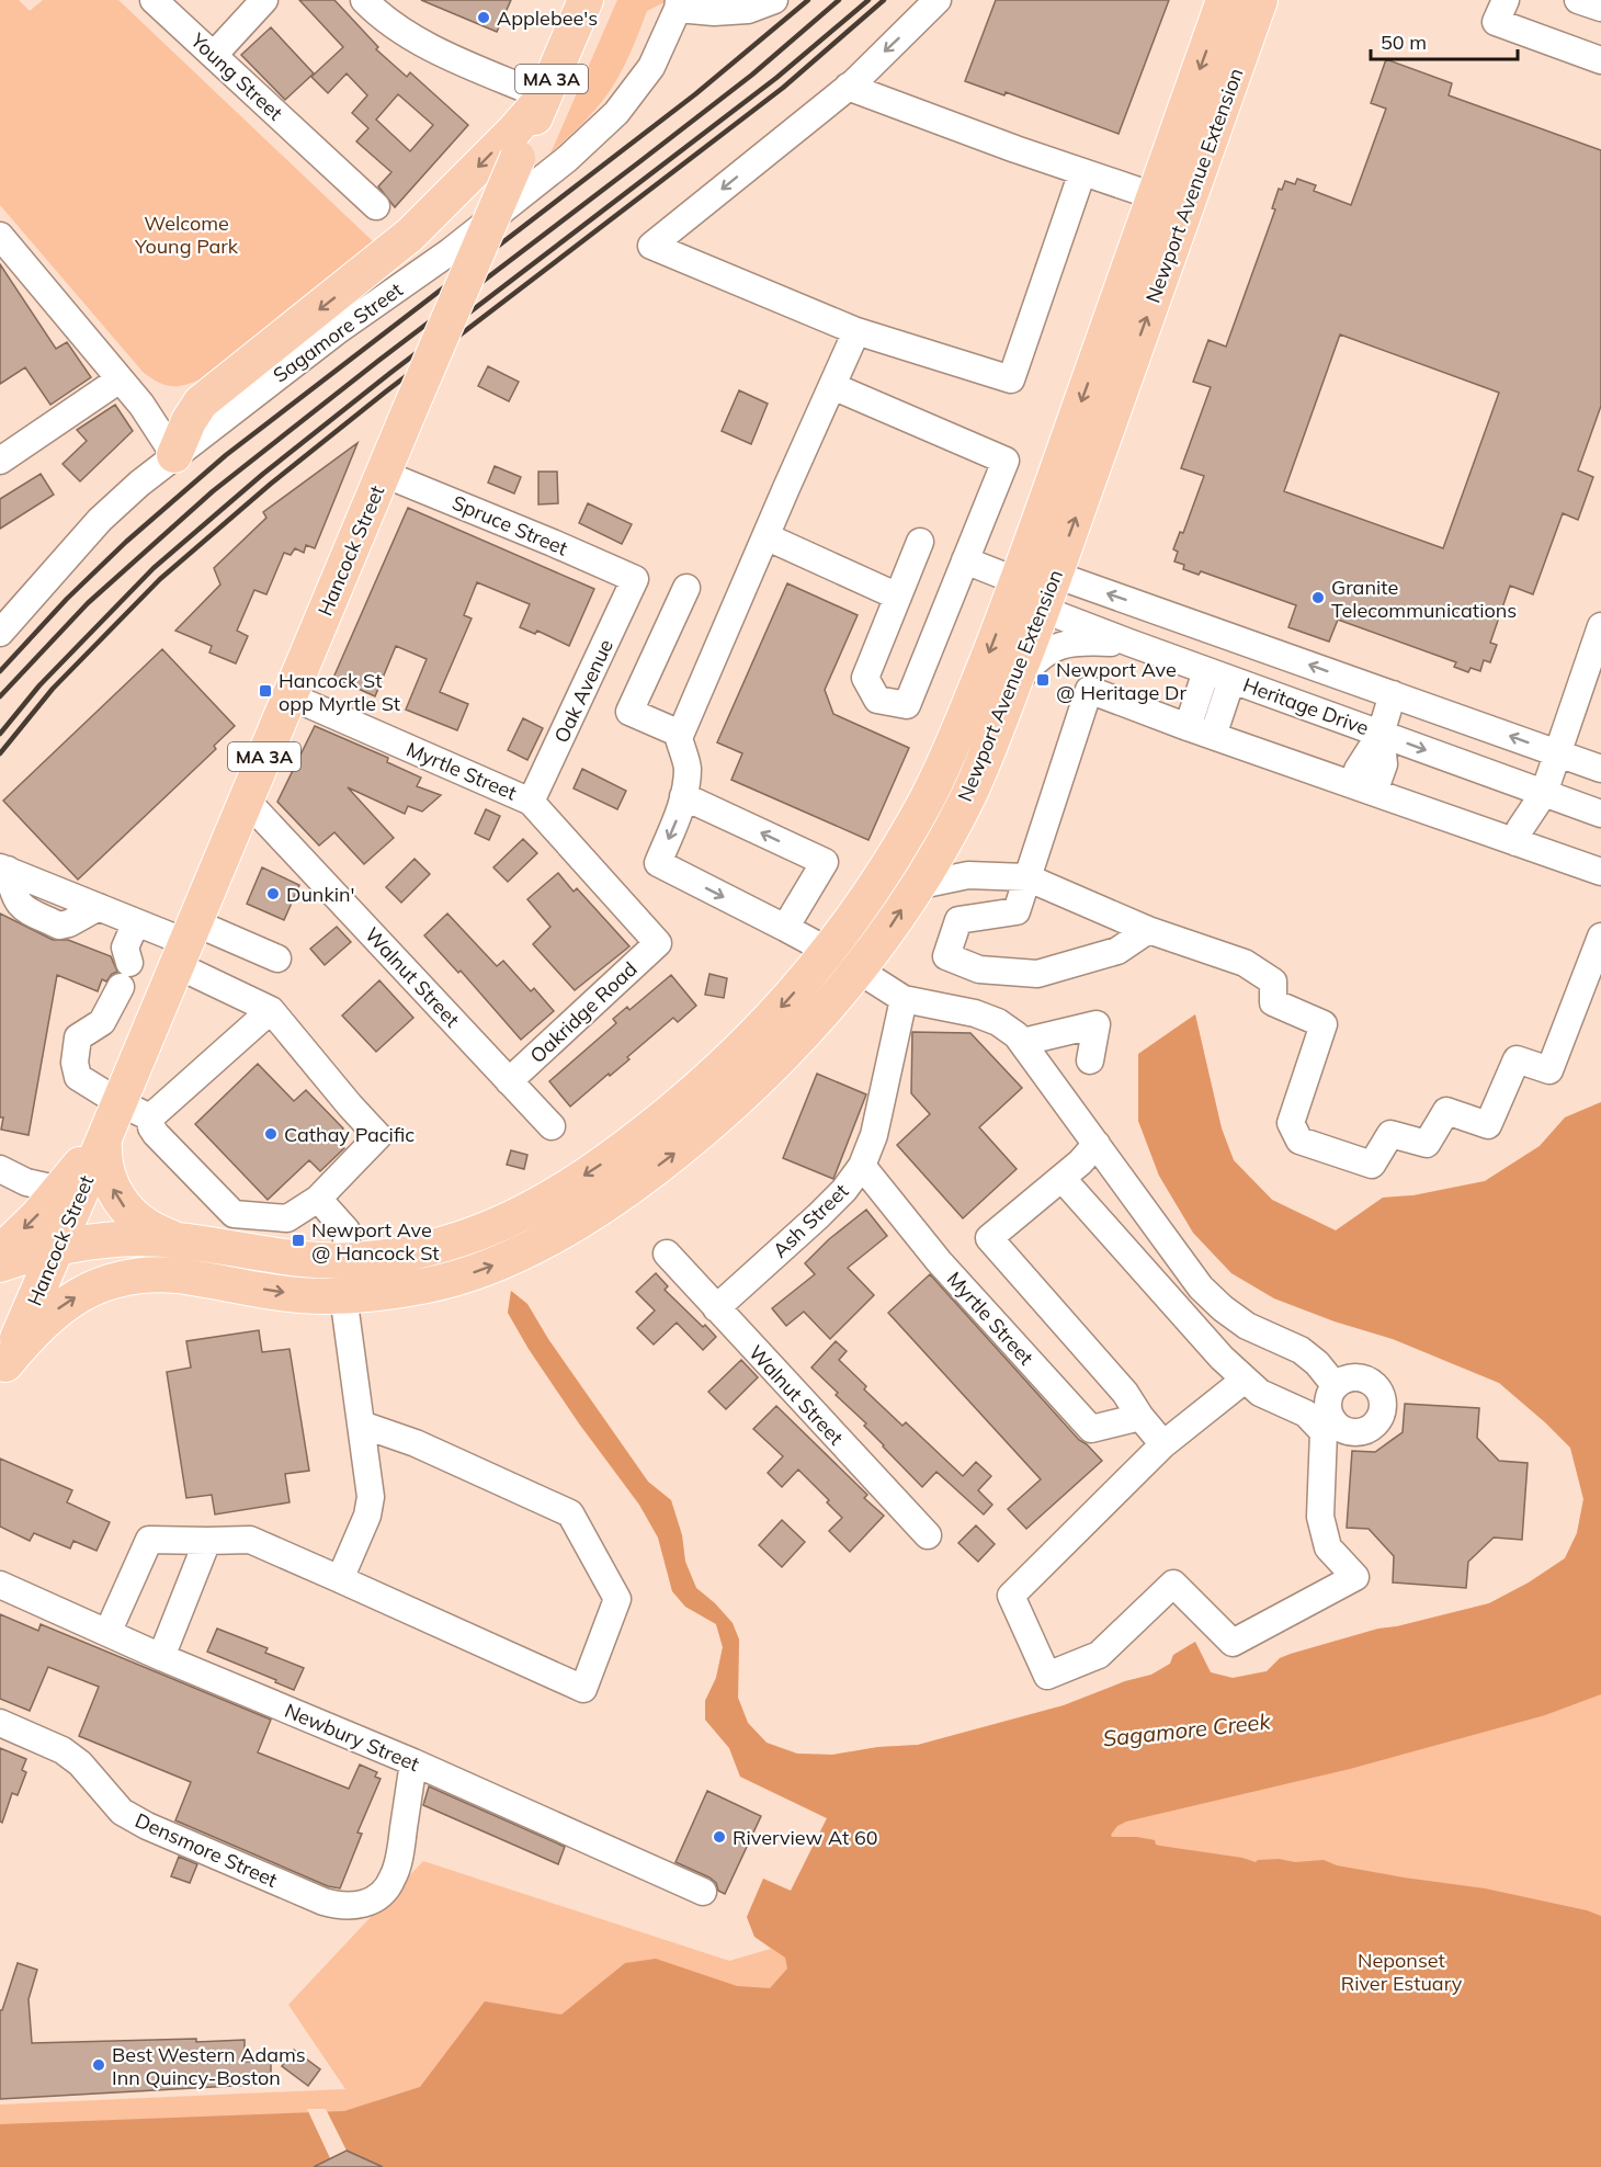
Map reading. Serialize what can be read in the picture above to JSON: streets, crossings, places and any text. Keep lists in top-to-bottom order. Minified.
{"streets":{"main road":["MA 3A","Newport Avenue Extension","Hancock Street"],"street":["Young Street","Sagamore Street","Spruce Street","Oak Avenue","Heritage Drive","Myrtle Street","Walnut Street","Oakridge Road","Ash Street","Newbury Street","Densmore Street"]},"crossings":[["Newport Avenue Extension","Hancock Street"],["Newport Avenue Extension","Heritage Drive"],["Spruce Street","Hancock Street"],["Spruce Street","Oak Avenue"],["Hancock Street","Myrtle Street"],["Hancock Street","Walnut Street"],["Oak Avenue","Myrtle Street"],["Myrtle Street","Oakridge Road"],["Myrtle Street","Ash Street"],["Walnut Street","Oakridge Road"],["Walnut Street","Ash Street"],["Newbury Street","Densmore Street"]],"water":["Sagamore Creek"],"parks":["Welcome Young Park","Neponset River Estuary"],"places":{"other":["Applebee's","Granite Telecommunications","Dunkin'","Cathay Pacific","Riverview At 60","Best Western Adams Inn Quincy-Boston"],"transit":["Newport Ave @ Heritage Dr","Hancock St opp Myrtle St","Newport Ave @ Hancock St"]},"scale_bar":"50 m"}
